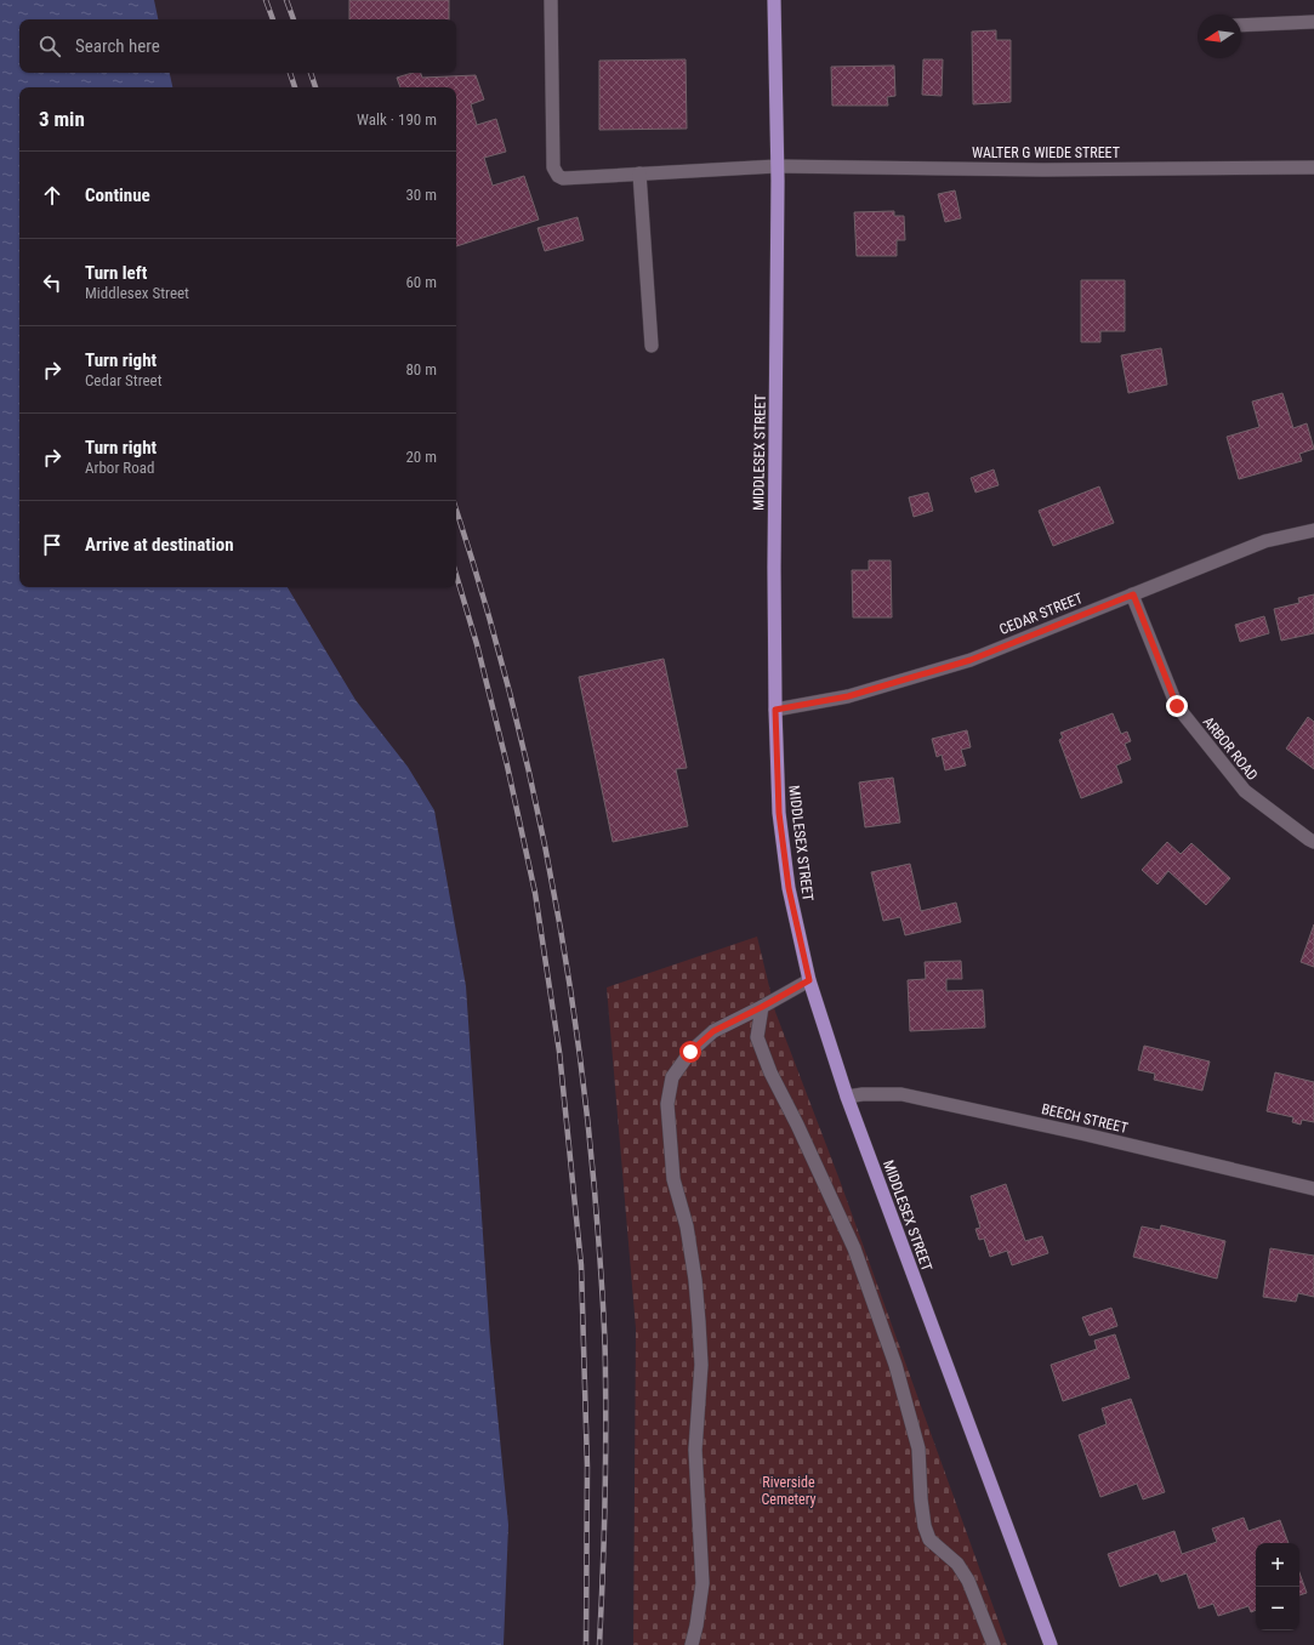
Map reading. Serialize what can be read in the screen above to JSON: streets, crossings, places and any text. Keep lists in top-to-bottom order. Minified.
{"streets":{"main road":["MIDDLESEX STREET"],"street":["WALTER G WIEDE STREET","CEDAR STREET","ARBOR ROAD","BEECH STREET"]},"crossings":[["WALTER G WIEDE STREET","MIDDLESEX STREET"],["MIDDLESEX STREET","CEDAR STREET"],["MIDDLESEX STREET","BEECH STREET"],["CEDAR STREET","ARBOR ROAD"]],"parks":["Riverside Cemetery"],"north":"left","page":{"search":"Search here","heading":["3 min","Walk · 190 m"],"list":[["Continue","30 m"],["Turn left","Middlesex Street","60 m"],["Turn right","Cedar Street","80 m"],["Turn right","Arbor Road","20 m"],"Arrive at destination"],"map_buttons":["+","−"]}}
